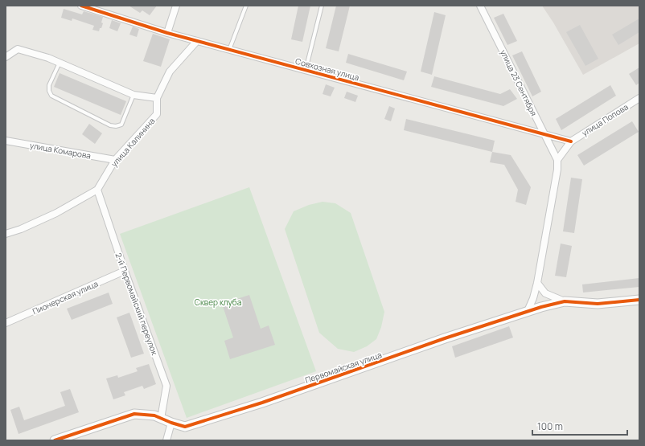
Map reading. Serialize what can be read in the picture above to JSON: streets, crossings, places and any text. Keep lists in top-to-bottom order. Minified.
{"streets":{"street":["Совхозная улица","улица 23 Сентября","улица Попова","улица Калинина","улица Комарова","Пионерская улица","2-й Первомайский переулок","Первомайская улица"]},"crossings":[["Совхозная улица","улица 23 Сентября"],["Совхозная улица","улица Попова"],["Совхозная улица","улица Калинина"],["улица 23 Сентября","Первомайская улица"],["улица Калинина","улица Комарова"],["улица Калинина","2-й Первомайский переулок"],["Пионерская улица","2-й Первомайский переулок"],["2-й Первомайский переулок","Первомайская улица"]],"parks":["Сквер клуба"],"scale_bar":"100 m"}
